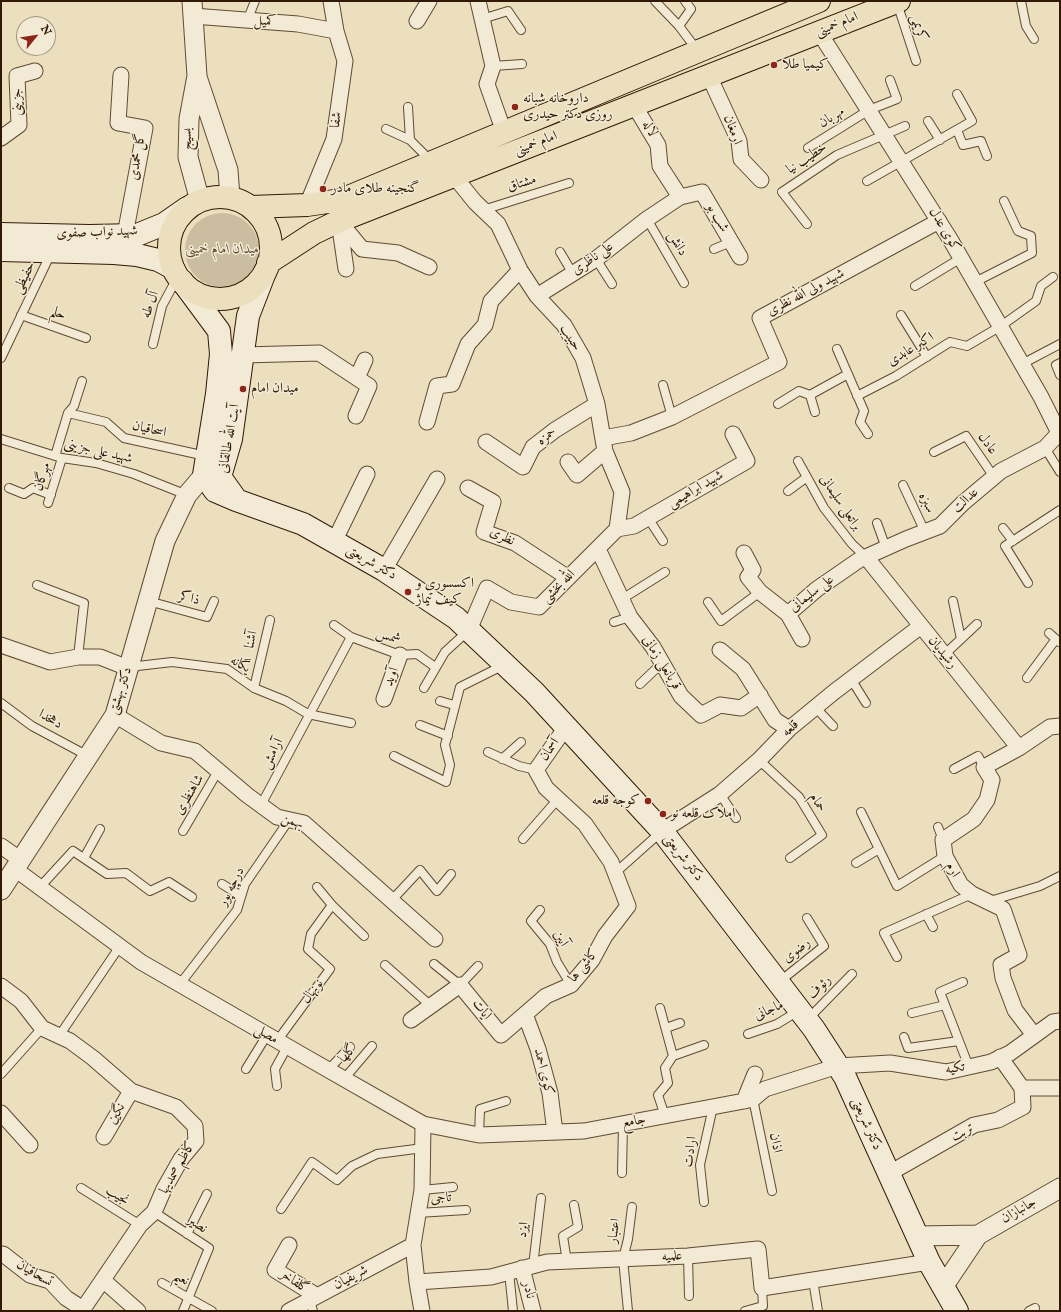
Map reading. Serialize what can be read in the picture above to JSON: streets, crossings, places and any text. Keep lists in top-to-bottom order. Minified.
{"streets":{"main road":["امام خمینی","شهید نواب صفوی","آیت الله طالقانی","دکتر شریعتی"],"street":["کمیل","جزینی","شفا","لاله","ارمغان","بسیج","گل محمدی","شب بو","کوی عدل","علی ناظری","شهید ولی الله نظری","حبیب","حمزه","شهید ابراهیمی","عدالت","نظری","الله بخشی","علی سلیمانی","رشیدیان","قربانعلی زمانی","آوید","دکتر بهشتی","قلعه","آسمان","بهمن","ارم","کاشی ها","ایات","مصلی","تکیه","کوی احمد","نگین","جامع","تربت","کاظم صمدیها","جانبازان","علمیه","تسحاقیان","شریفیان","گلفاخر","نادر"],"lane":["کریمی","مهربان","خطیب نیا","مشتاق","دانش","حفیظی","آل طه","حلم","اکبر عابدی","اسحاقیان","عادل","شهید علی جزینی","مهرگان","براتعلی سلیمانی","سبزه","ذاکر","شمس","آشنا","یگانه","دهخدا","آرامش","شاهنظری","حمام","درچه پور","آیین","رضوی","رئوف","نونهال","ماجانی","گلها","اذان","ارادت","نجیب","تاجی","نصیر","ایزد","اعتبار","نعیم"]},"crossings":[["کمیل","شفا"],["کمیل","بسیج"],["امام خمینی","کریمی"],["امام خمینی","شفا"],["امام خمینی","لاله"],["امام خمینی","ارمغان"],["امام خمینی","بسیج"],["امام خمینی","کوی عدل"],["امام خمینی","شهید نواب صفوی"],["امام خمینی","آل طه"],["امام خمینی","حبیب"],["امام خمینی","آیت الله طالقانی"],["مهربان","کوی عدل"],["لاله","شب بو"],["بسیج","شهید نواب صفوی"],["بسیج","آل طه"],["بسیج","آیت الله طالقانی"],["گل محمدی","شهید نواب صفوی"],["خطیب نیا","کوی عدل"],["مشتاق","حبیب"],["شب بو","دانش"],["شب بو","علی ناظری"],["کوی عدل","شهید ولی الله نظری"],["کوی عدل","اکبر عابدی"],["کوی عدل","عدالت"],["شهید نواب صفوی","حفیظی"],["شهید نواب صفوی","آل طه"],["شهید نواب صفوی","آیت الله طالقانی"],["دانش","علی ناظری"],["علی ناظری","حبیب"],["حفیظی","حلم"],["شهید ولی الله نظری","حبیب"],["آل طه","آیت الله طالقانی"],["حبیب","حمزه"],["حبیب","شهید ابراهیمی"],["حبیب","الله بخشی"],["اسحاقیان","آیت الله طالقانی"],["اسحاقیان","مهرگان"],["اسحاقیان","دکتر بهشتی"],["آیت الله طالقانی","دکتر شریعتی"],["آیت الله طالقانی","دکتر بهشتی"],["عادل","عدالت"],["شهید علی جزینی","مهرگان"],["شهید علی جزینی","دکتر بهشتی"],["شهید ابراهیمی","الله بخشی"],["عدالت","براتعلی سلیمانی"],["عدالت","سبزه"],["عدالت","علی سلیمانی"],["عدالت","رشیدیان"],["براتعلی سلیمانی","علی سلیمانی"],["براتعلی سلیمانی","رشیدیان"],["نظری","الله بخشی"],["دکتر شریعتی","الله بخشی"],["دکتر شریعتی","قلعه"],["دکتر شریعتی","آسمان"],["دکتر شریعتی","رضوی"],["دکتر شریعتی","رئوف"],["دکتر شریعتی","ماجانی"],["دکتر شریعتی","تکیه"],["دکتر شریعتی","جامع"],["دکتر شریعتی","تربت"],["دکتر شریعتی","جانبازان"],["الله بخشی","قربانعلی زمانی"],["علی سلیمانی","رشیدیان"],["ذاکر","دکتر بهشتی"],["شمس","آوید"],["آشنا","یگانه"],["رشیدیان","قلعه"],["یگانه","دکتر بهشتی"],["یگانه","آرامش"],["دکتر بهشتی","دهخدا"],["دکتر بهشتی","بهمن"],["دکتر بهشتی","مصلی"],["قلعه","حمام"],["آسمان","کاشی ها"],["آرامش","بهمن"],["شاهنظری","بهمن"],["بهمن","درچه پور"],["ارم","تکیه"],["درچه پور","مصلی"],["آیین","کاشی ها"],["کاشی ها","ایات"],["کاشی ها","کوی احمد"],["رئوف","ماجانی"],["نونهال","مصلی"],["مصلی","گلها"],["مصلی","جامع"],["تکیه","جامع"],["کوی احمد","جامع"],["نگین","کاظم صمدیها"],["جامع","اذان"],["جامع","ارادت"],["کاظم صمدیها","نجیب"],["کاظم صمدیها","نصیر"],["کاظم صمدیها","تسحاقیان"],["نصیر","نعیم"],["ایزد","علمیه"],["ایزد","نادر"],["اعتبار","علمیه"],["علمیه","نادر"],["شریفیان","گلفاخر"]],"parks":["میدان امام خمینی"],"places":["کیمیا طلا","داروخانه شبانه روزی دکتر حیدری","گنجینه طلای مادر","میدان امام","اکسسوری و کیف تیماژ","کوجه قلعه","املاک قلعه نو"],"north":"top right"}
